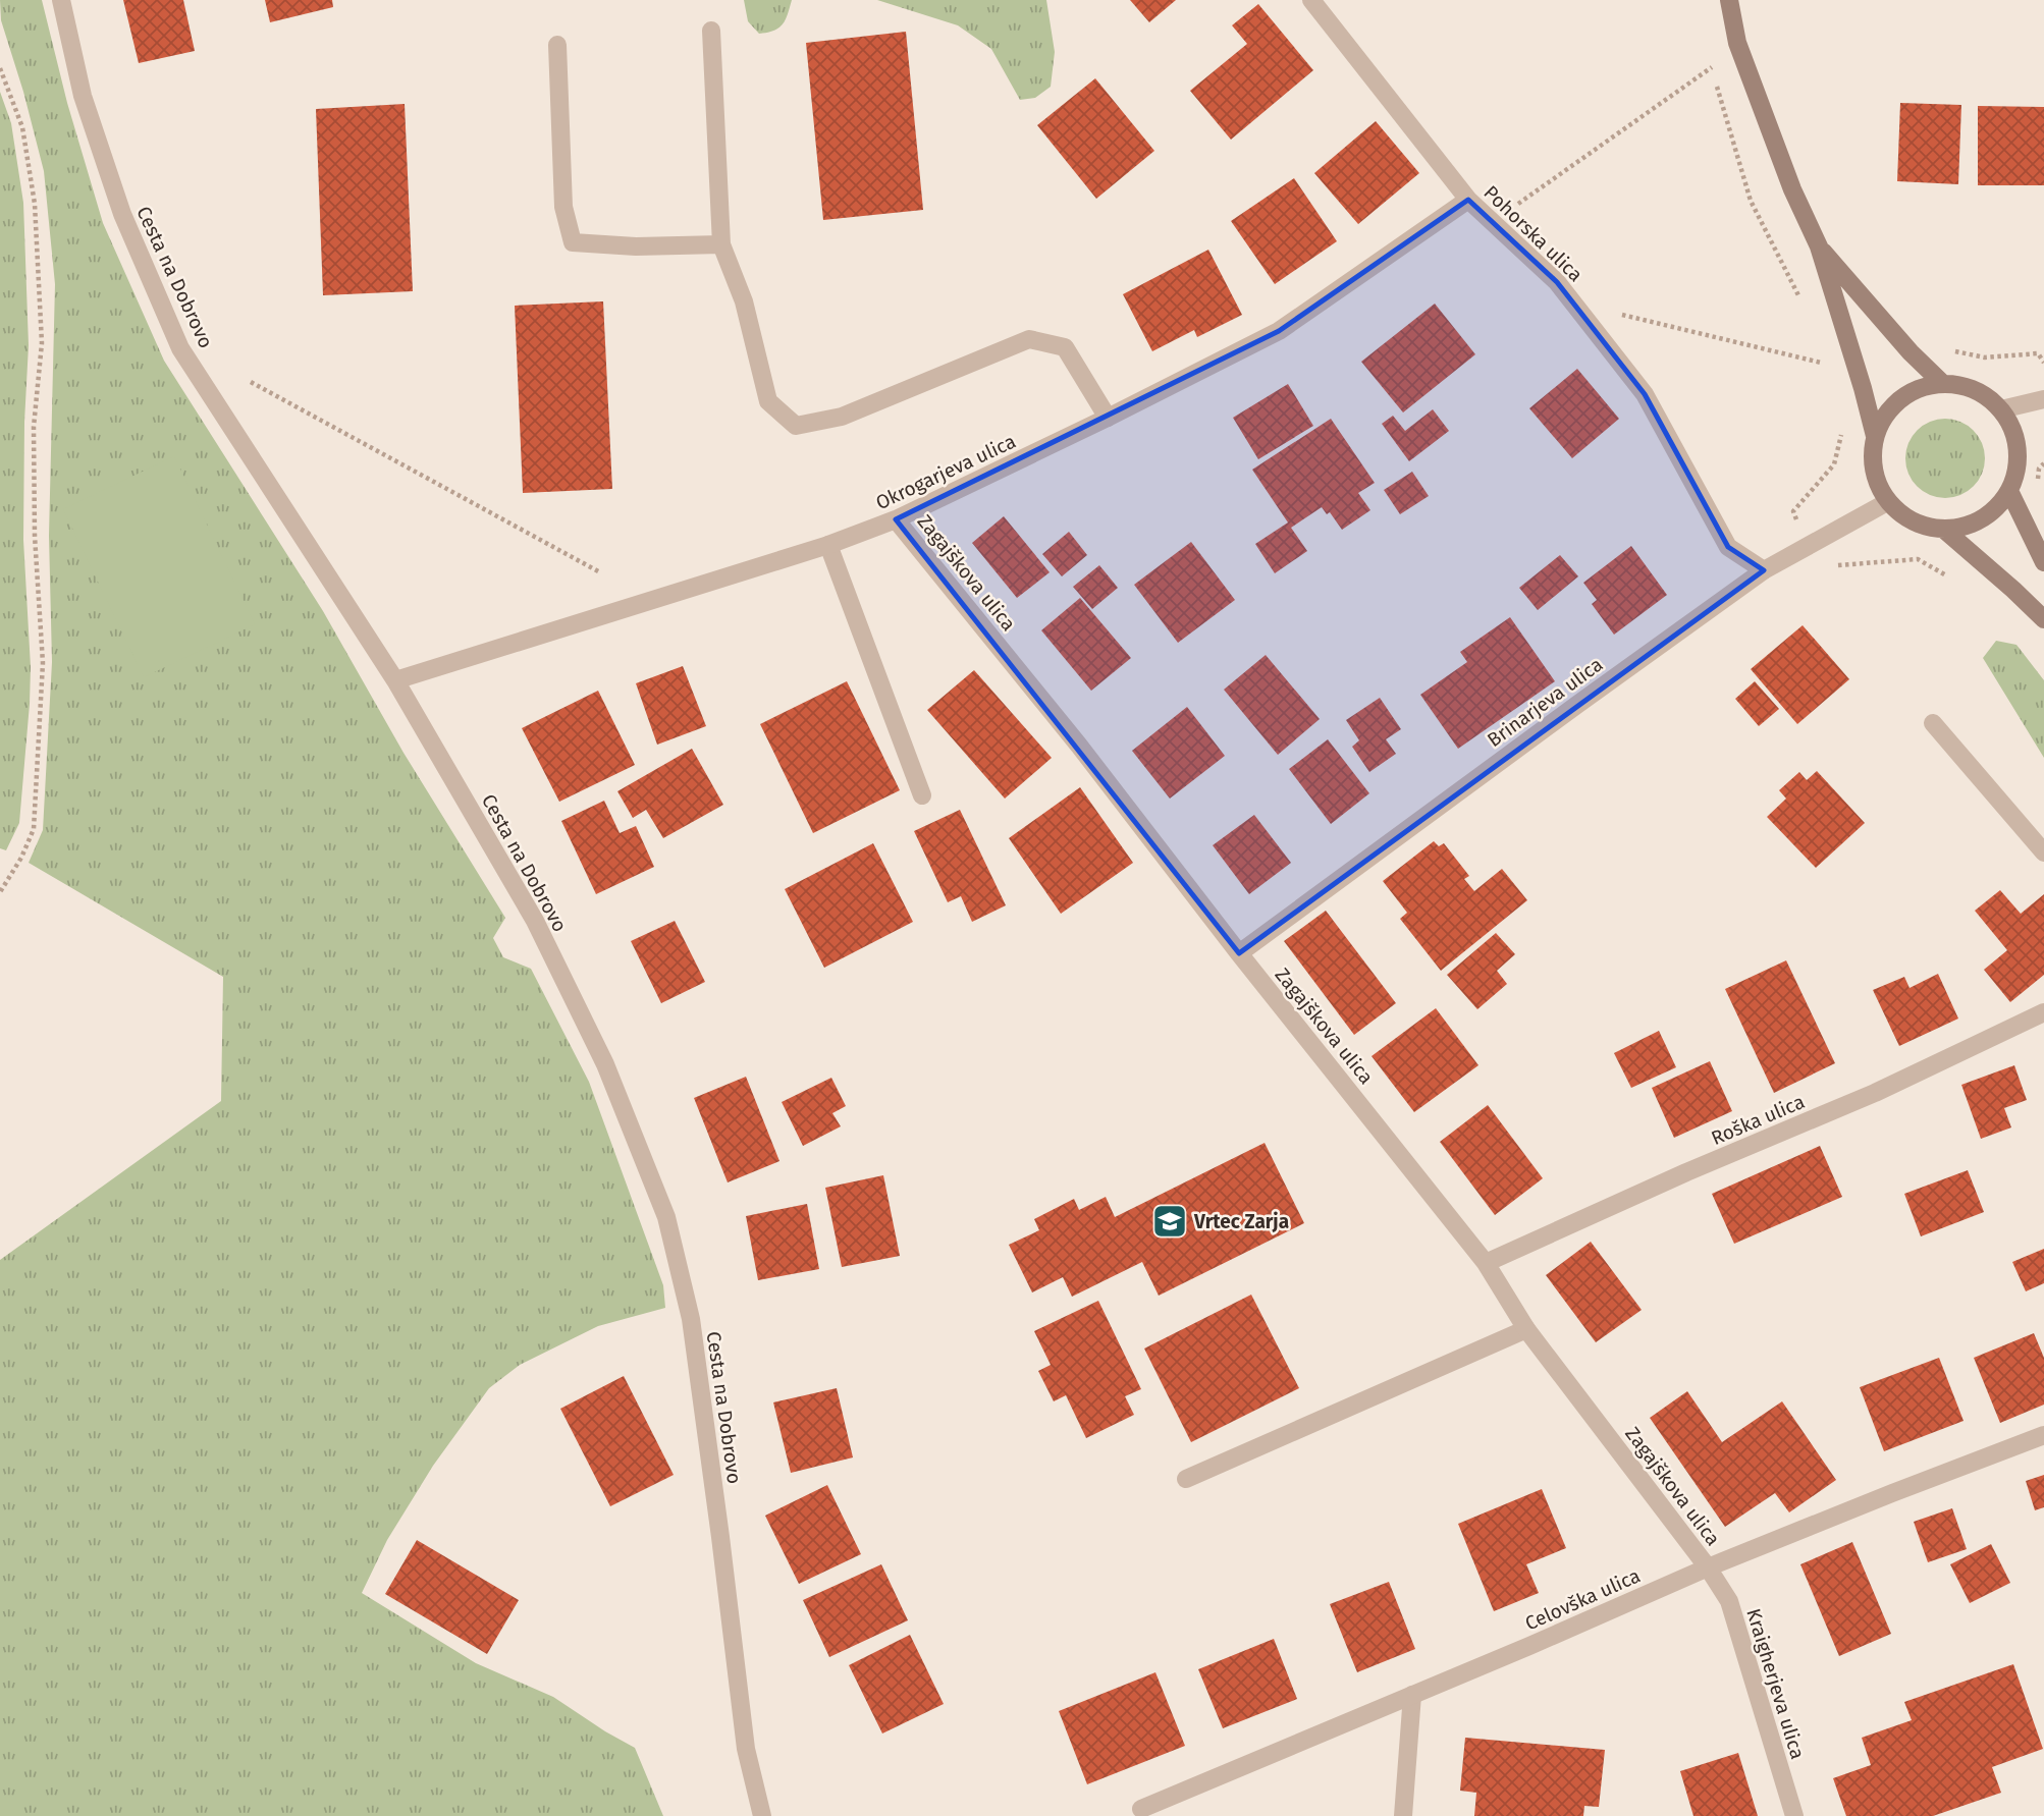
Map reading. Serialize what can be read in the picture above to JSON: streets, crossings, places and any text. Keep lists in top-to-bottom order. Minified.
{"streets":{"street":["Pohorska ulica","Cesta na Dobrovo","Okrogarjeva ulica","Zagajškova ulica","Brinarjeva ulica","Roška ulica","Celovška ulica","Kraigherjeva ulica"]},"crossings":[["Pohorska ulica","Okrogarjeva ulica"],["Pohorska ulica","Brinarjeva ulica"],["Cesta na Dobrovo","Okrogarjeva ulica"],["Okrogarjeva ulica","Zagajškova ulica"],["Zagajškova ulica","Brinarjeva ulica"],["Zagajškova ulica","Roška ulica"],["Zagajškova ulica","Celovška ulica"],["Zagajškova ulica","Kraigherjeva ulica"],["Celovška ulica","Kraigherjeva ulica"]],"places":{"school or university":["Vrtec Zarja"]}}
